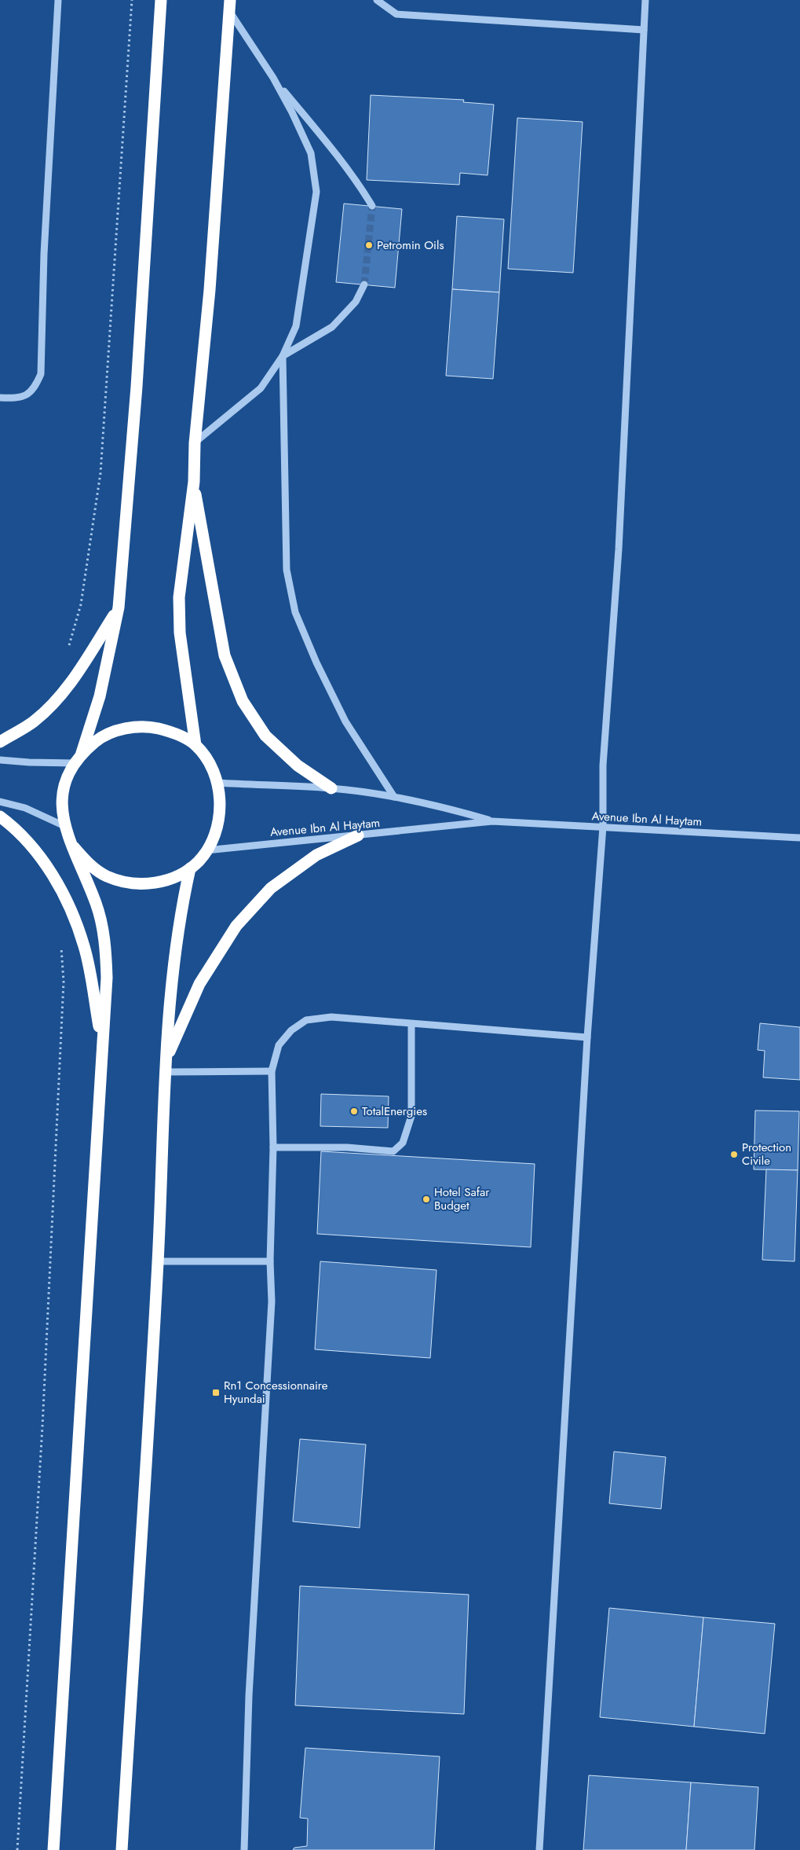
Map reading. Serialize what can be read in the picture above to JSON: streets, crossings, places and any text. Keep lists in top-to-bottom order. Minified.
{"streets":{"street":["Avenue Ibn Al Haytam"]},"places":{"other":["Petromin Oils","TotalEnergies","Protection Civile","Hotel Safar Budget"],"transit":["Rn1 Concessionnaire Hyundai"]}}
